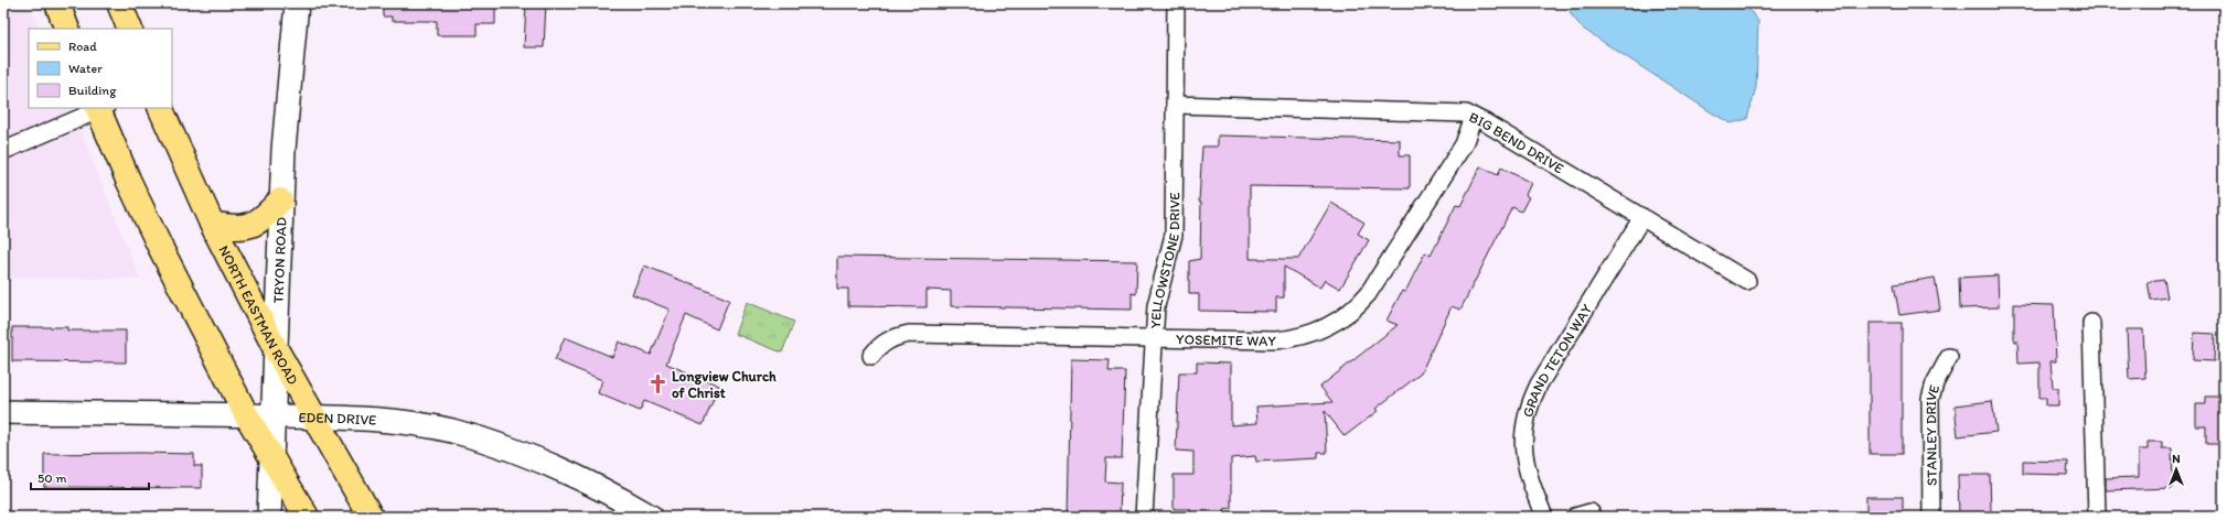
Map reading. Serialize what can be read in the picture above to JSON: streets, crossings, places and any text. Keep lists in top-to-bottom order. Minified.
{"streets":{"main road":["NORTH EASTMAN ROAD"],"street":["BIG BEND DRIVE","TRYON ROAD","YELLOWSTONE DRIVE","YOSEMITE WAY","GRAND TETON WAY","EDEN DRIVE","STANLEY DRIVE"]},"crossings":[["BIG BEND DRIVE","YELLOWSTONE DRIVE"],["BIG BEND DRIVE","YOSEMITE WAY"],["BIG BEND DRIVE","GRAND TETON WAY"],["TRYON ROAD","NORTH EASTMAN ROAD"],["TRYON ROAD","EDEN DRIVE"],["YELLOWSTONE DRIVE","YOSEMITE WAY"],["NORTH EASTMAN ROAD","EDEN DRIVE"]],"places":{"church":["Longview Church of Christ"]},"legend":["Road","Water","Building"],"scale_bar":"50 m","north":"top"}
